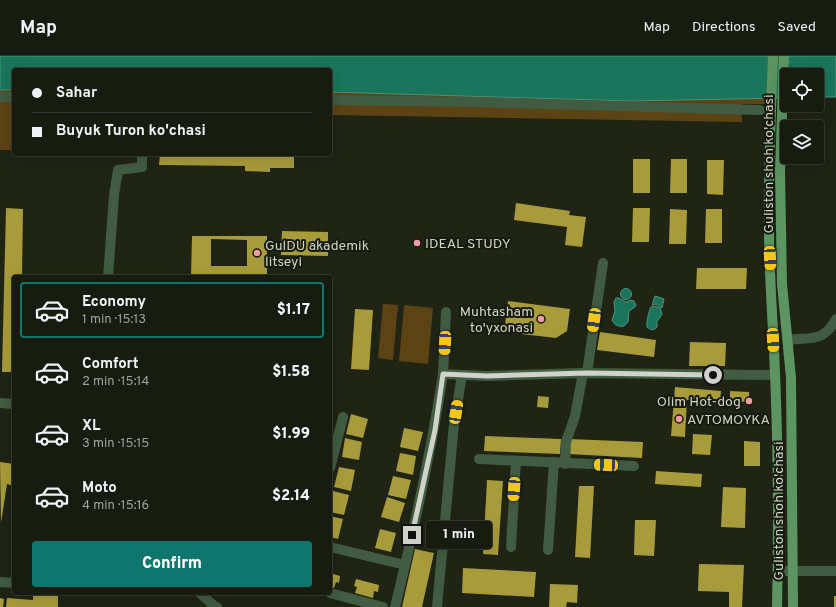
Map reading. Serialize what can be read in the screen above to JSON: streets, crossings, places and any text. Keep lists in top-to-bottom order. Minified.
{"streets":{"main road":["Guliston shoh ko'chasi"]},"places":["IDEAL STUDY","GulDU akademik litseyi","Muhtasham to'yxonasi","Olim Hot-dog","AVTOMOYKA"],"page":{"header":"Map","nav":["Map","Directions","Saved"],"banner":["Sahar","Buyuk Turon ko'chasi"],"list":[{"name":"Economy","note":"1 min · 15:13","value":"$1.17"},{"name":"Comfort","note":"2 min · 15:14","value":"$1.58"},{"name":"XL","note":"3 min · 15:15","value":"$1.99"},{"name":"Moto","note":"4 min · 15:16","value":"$2.14"}],"bubble":"1 min","buttons":"Confirm"}}
